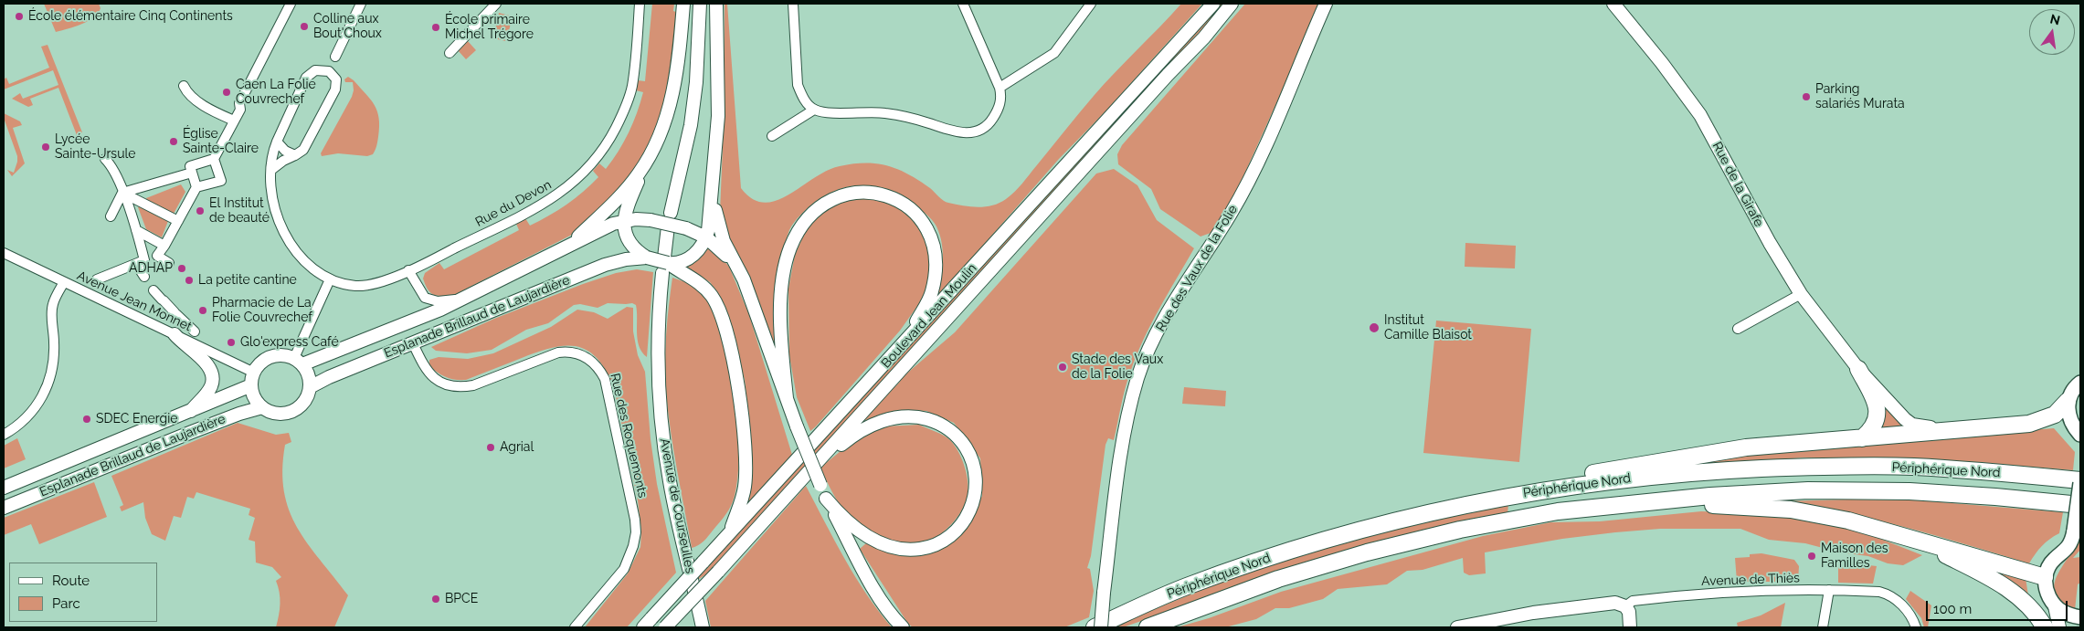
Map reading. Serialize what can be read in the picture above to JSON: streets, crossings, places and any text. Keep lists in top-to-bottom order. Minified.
{"streets":{"highway":["Périphérique Nord"],"main road":["Rue de la Girafe","Rue des Vaux de la Folie","Boulevard Jean Moulin","Esplanade Brillaud de Laujardière","Avenue de Courseulles"],"street":["Rue du Devon","Avenue Jean Monnet","Rue des Roquemonts","Avenue de Thiès"]},"crossings":[["Avenue Jean Monnet","Esplanade Brillaud de Laujardière"],["Esplanade Brillaud de Laujardière","Rue des Roquemonts"]],"places":["École élémentaire Cinq Continents","Colline aux Bout'Choux","École primaire Michel Trégore","Caen La Folie Couvrechef","Parking salariés Murata","Église Sainte-Claire","Lycée Sainte-Ursule","El Institut de beauté","ADHAP","La petite cantine","Pharmacie de La Folie Couvrechef","Institut Camille Blaisot","Glo'express Café","Stade des Vaux de la Folie","SDEC Energie","Agrial","Maison des Familles","BPCE"],"legend":["Route","Parc"],"scale_bar":"100 m","north":"top"}
